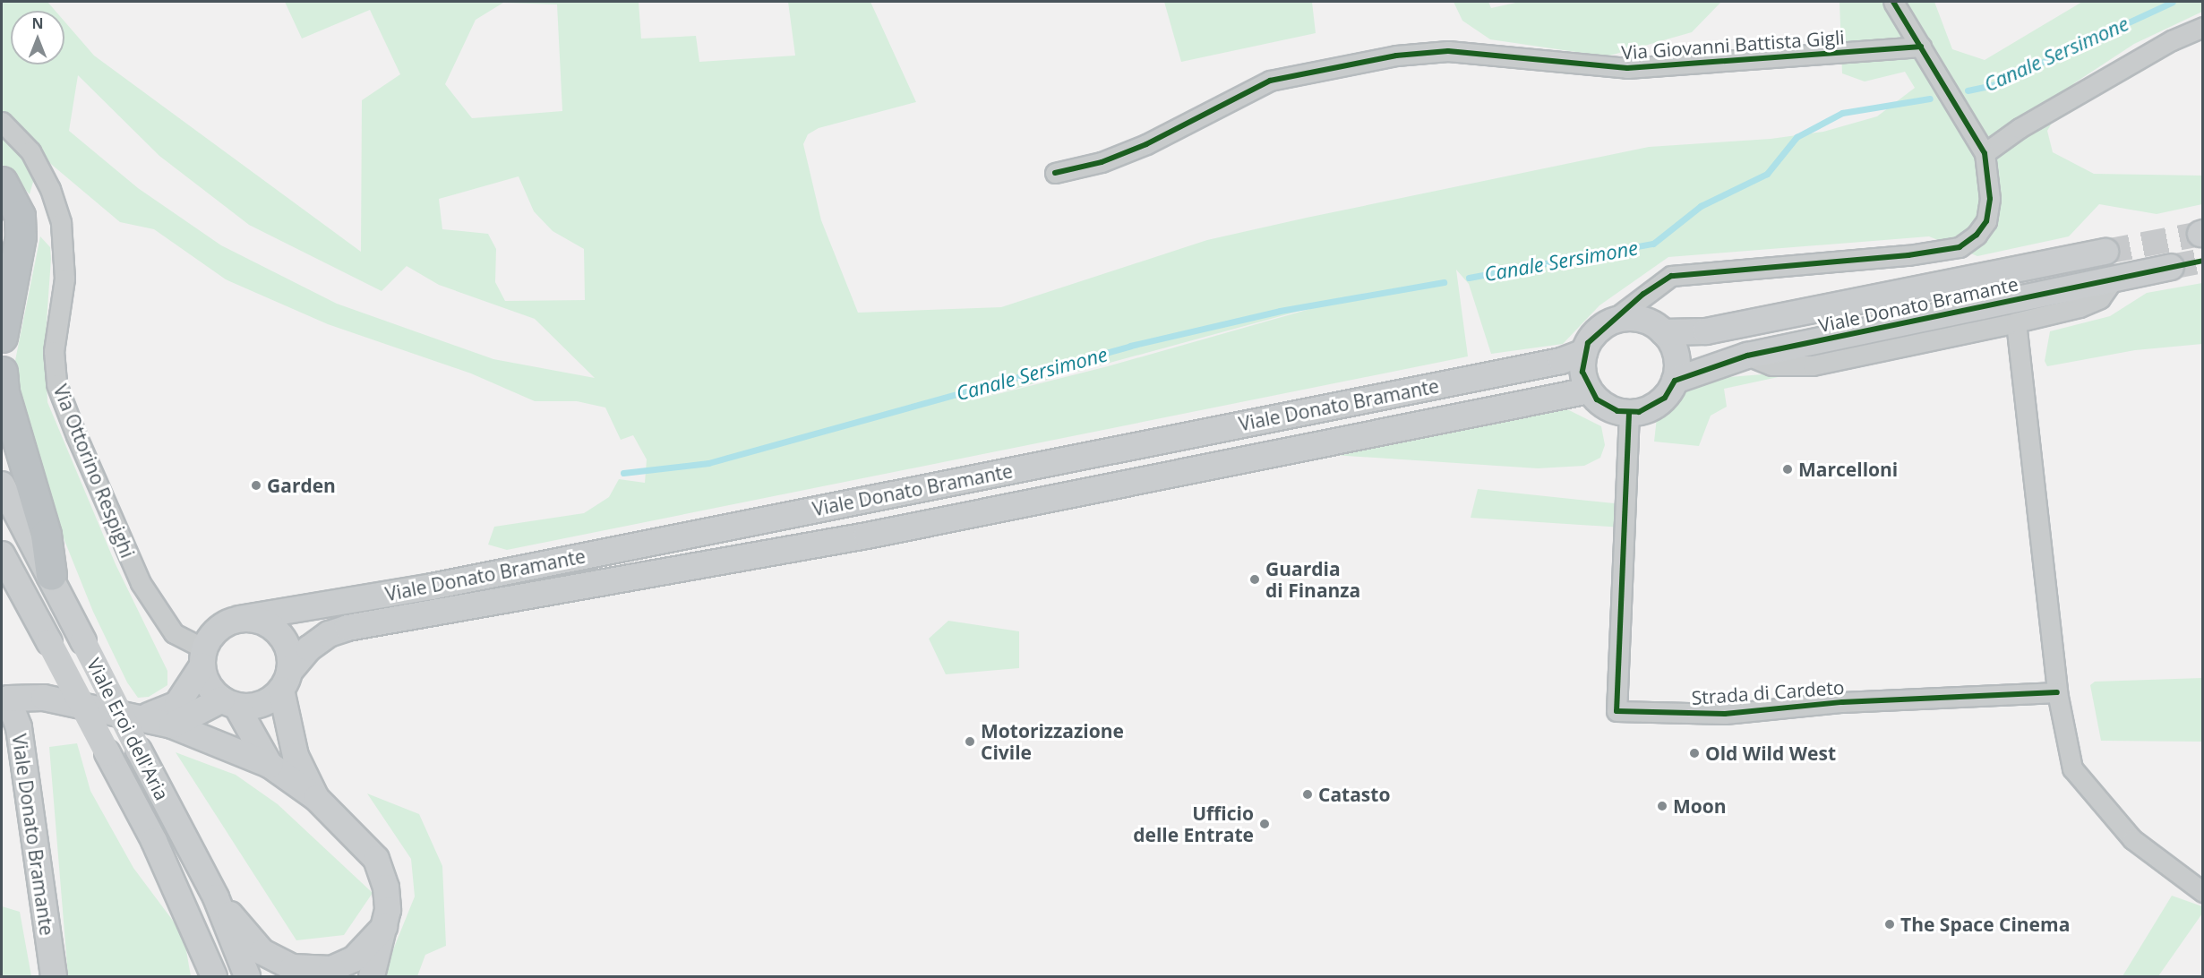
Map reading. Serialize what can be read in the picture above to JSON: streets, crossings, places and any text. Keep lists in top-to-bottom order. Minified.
{"streets":{"main road":["Viale Donato Bramante","Viale Eroi dell'Aria"],"street":["Via Giovanni Battista Gigli","Via Ottorino Respighi","Strada di Cardeto"]},"crossings":[["Viale Donato Bramante","Via Ottorino Respighi"],["Viale Donato Bramante","Strada di Cardeto"]],"water":["Canale Sersimone"],"places":["Marcelloni","Garden","Guardia di Finanza","Motorizzazione Civile","Old Wild West","Catasto","Moon","Ufficio delle Entrate","The Space Cinema"],"north":"top"}
